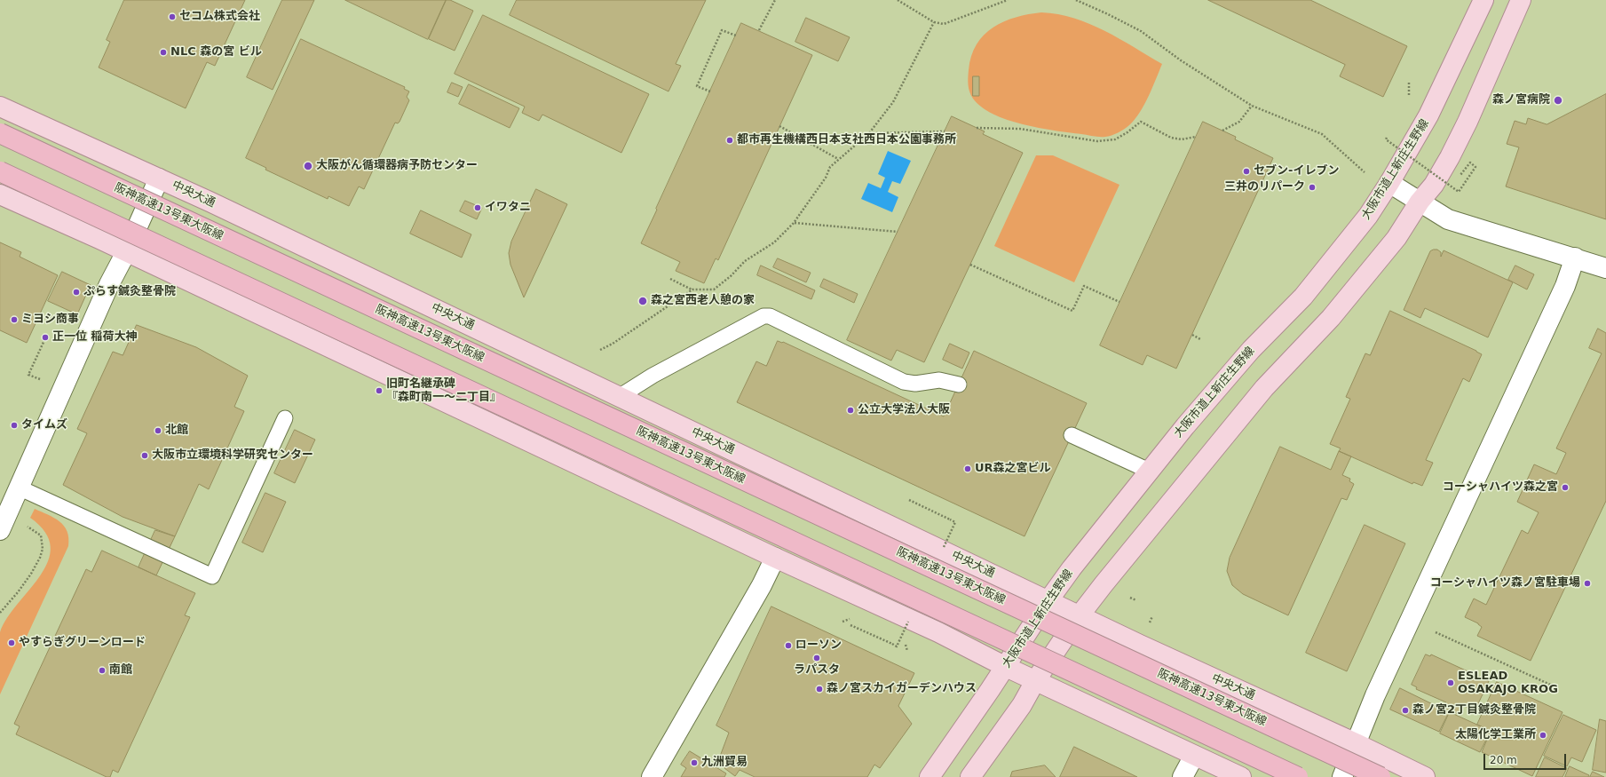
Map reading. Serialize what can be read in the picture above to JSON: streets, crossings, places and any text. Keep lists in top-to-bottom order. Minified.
{"streets":{"highway":["阪神高速13号東大阪線"],"main road":["大阪市道上新庄生野線","中央大通"]},"crossings":[["大阪市道上新庄生野線","中央大通"]],"places":["セコム株式会社","NLC 森の宮 ビル","森ノ宮病院","都市再生機構西日本支社西日本公園事務所","大阪がん循環器病予防センター","セブン-イレブン","三井のリパーク","イワタニ","ぷらす鍼灸整骨院","森之宮西老人憩の家","ミヨシ商事","正一位 稲荷大神","旧町名継承碑 『森町南一～二丁目』","公立大学法人大阪","タイムズ","北館","大阪市立環境科学研究センター","UR森之宮ビル","コーシャハイツ森之宮","コーシャハイツ森ノ宮駐車場","やすらぎグリーンロード","ローソン","ラパスタ","南館","ESLEAD OSAKAJO KROG","森ノ宮スカイガーデンハウス","森ノ宮2丁目鍼灸整骨院","太陽化学工業所","九洲貿易"],"scale_bar":"20 m"}
